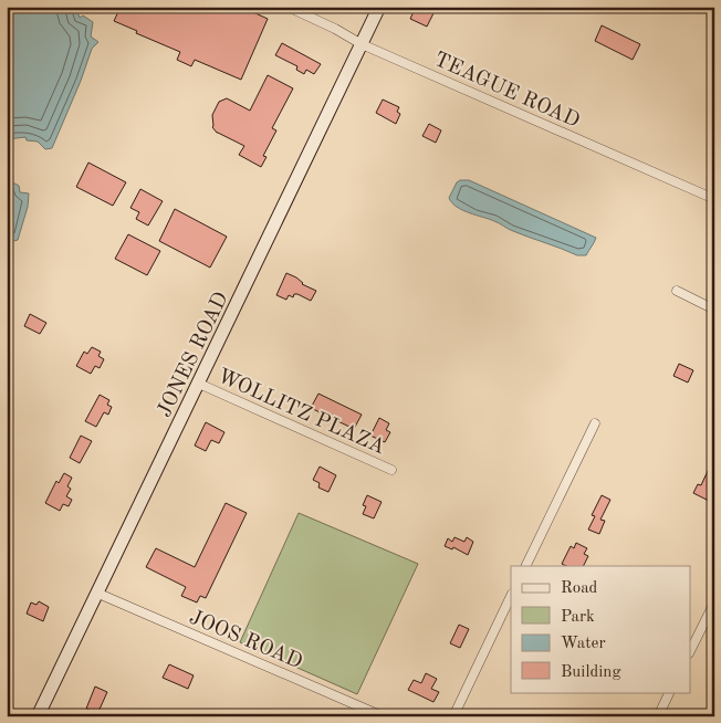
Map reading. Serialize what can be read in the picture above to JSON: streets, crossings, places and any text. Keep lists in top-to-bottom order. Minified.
{"streets":{"street":["TEAGUE ROAD","JONES ROAD","WOLLITZ PLAZA","JOOS ROAD"]},"crossings":[["TEAGUE ROAD","JONES ROAD"],["JONES ROAD","WOLLITZ PLAZA"],["JONES ROAD","JOOS ROAD"]],"legend":["Road","Park","Water","Building"]}
